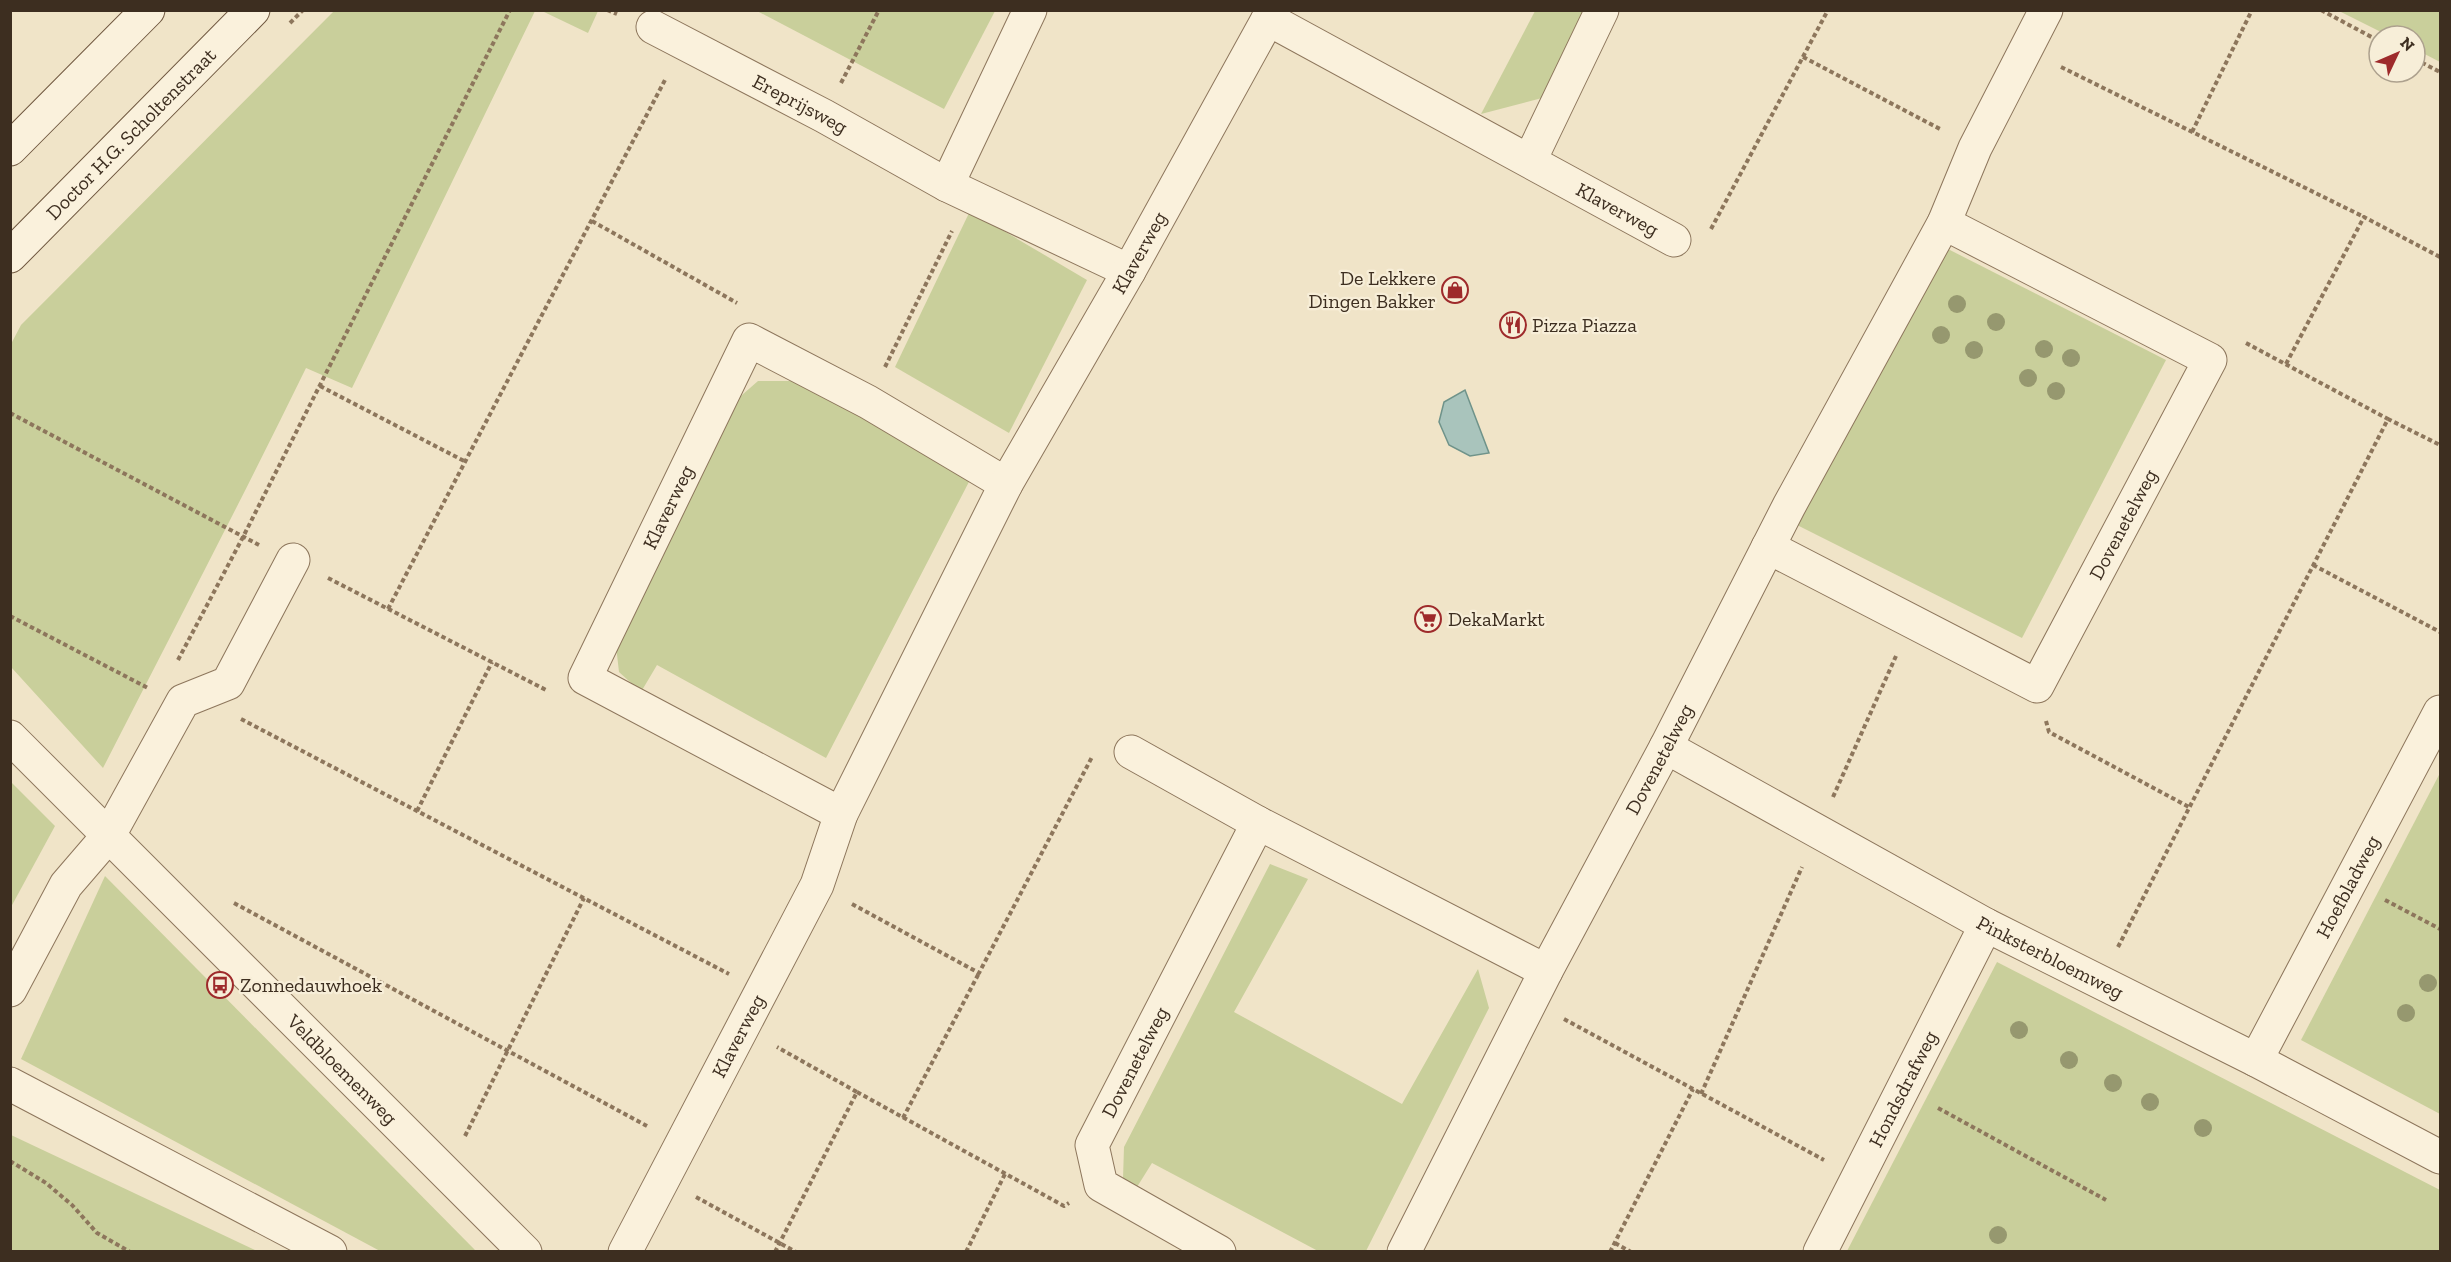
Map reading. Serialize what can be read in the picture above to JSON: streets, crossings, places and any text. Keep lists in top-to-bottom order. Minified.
{"streets":{"street":["Ereprijsweg","Doctor H.G. Scholtenstraat","Klaverweg","Dovenetelweg","Hoefbladweg","Pinksterbloemweg","Veldbloemenweg","Hondsdrafweg"]},"crossings":[["Ereprijsweg","Klaverweg"],["Dovenetelweg","Pinksterbloemweg"],["Hoefbladweg","Pinksterbloemweg"],["Pinksterbloemweg","Hondsdrafweg"]],"places":{"shop":["De Lekkere Dingen Bakker"],"restaurant":["Pizza Piazza"],"supermarket":["DekaMarkt"],"bus stop":["Zonnedauwhoek"]},"north":"top right"}
